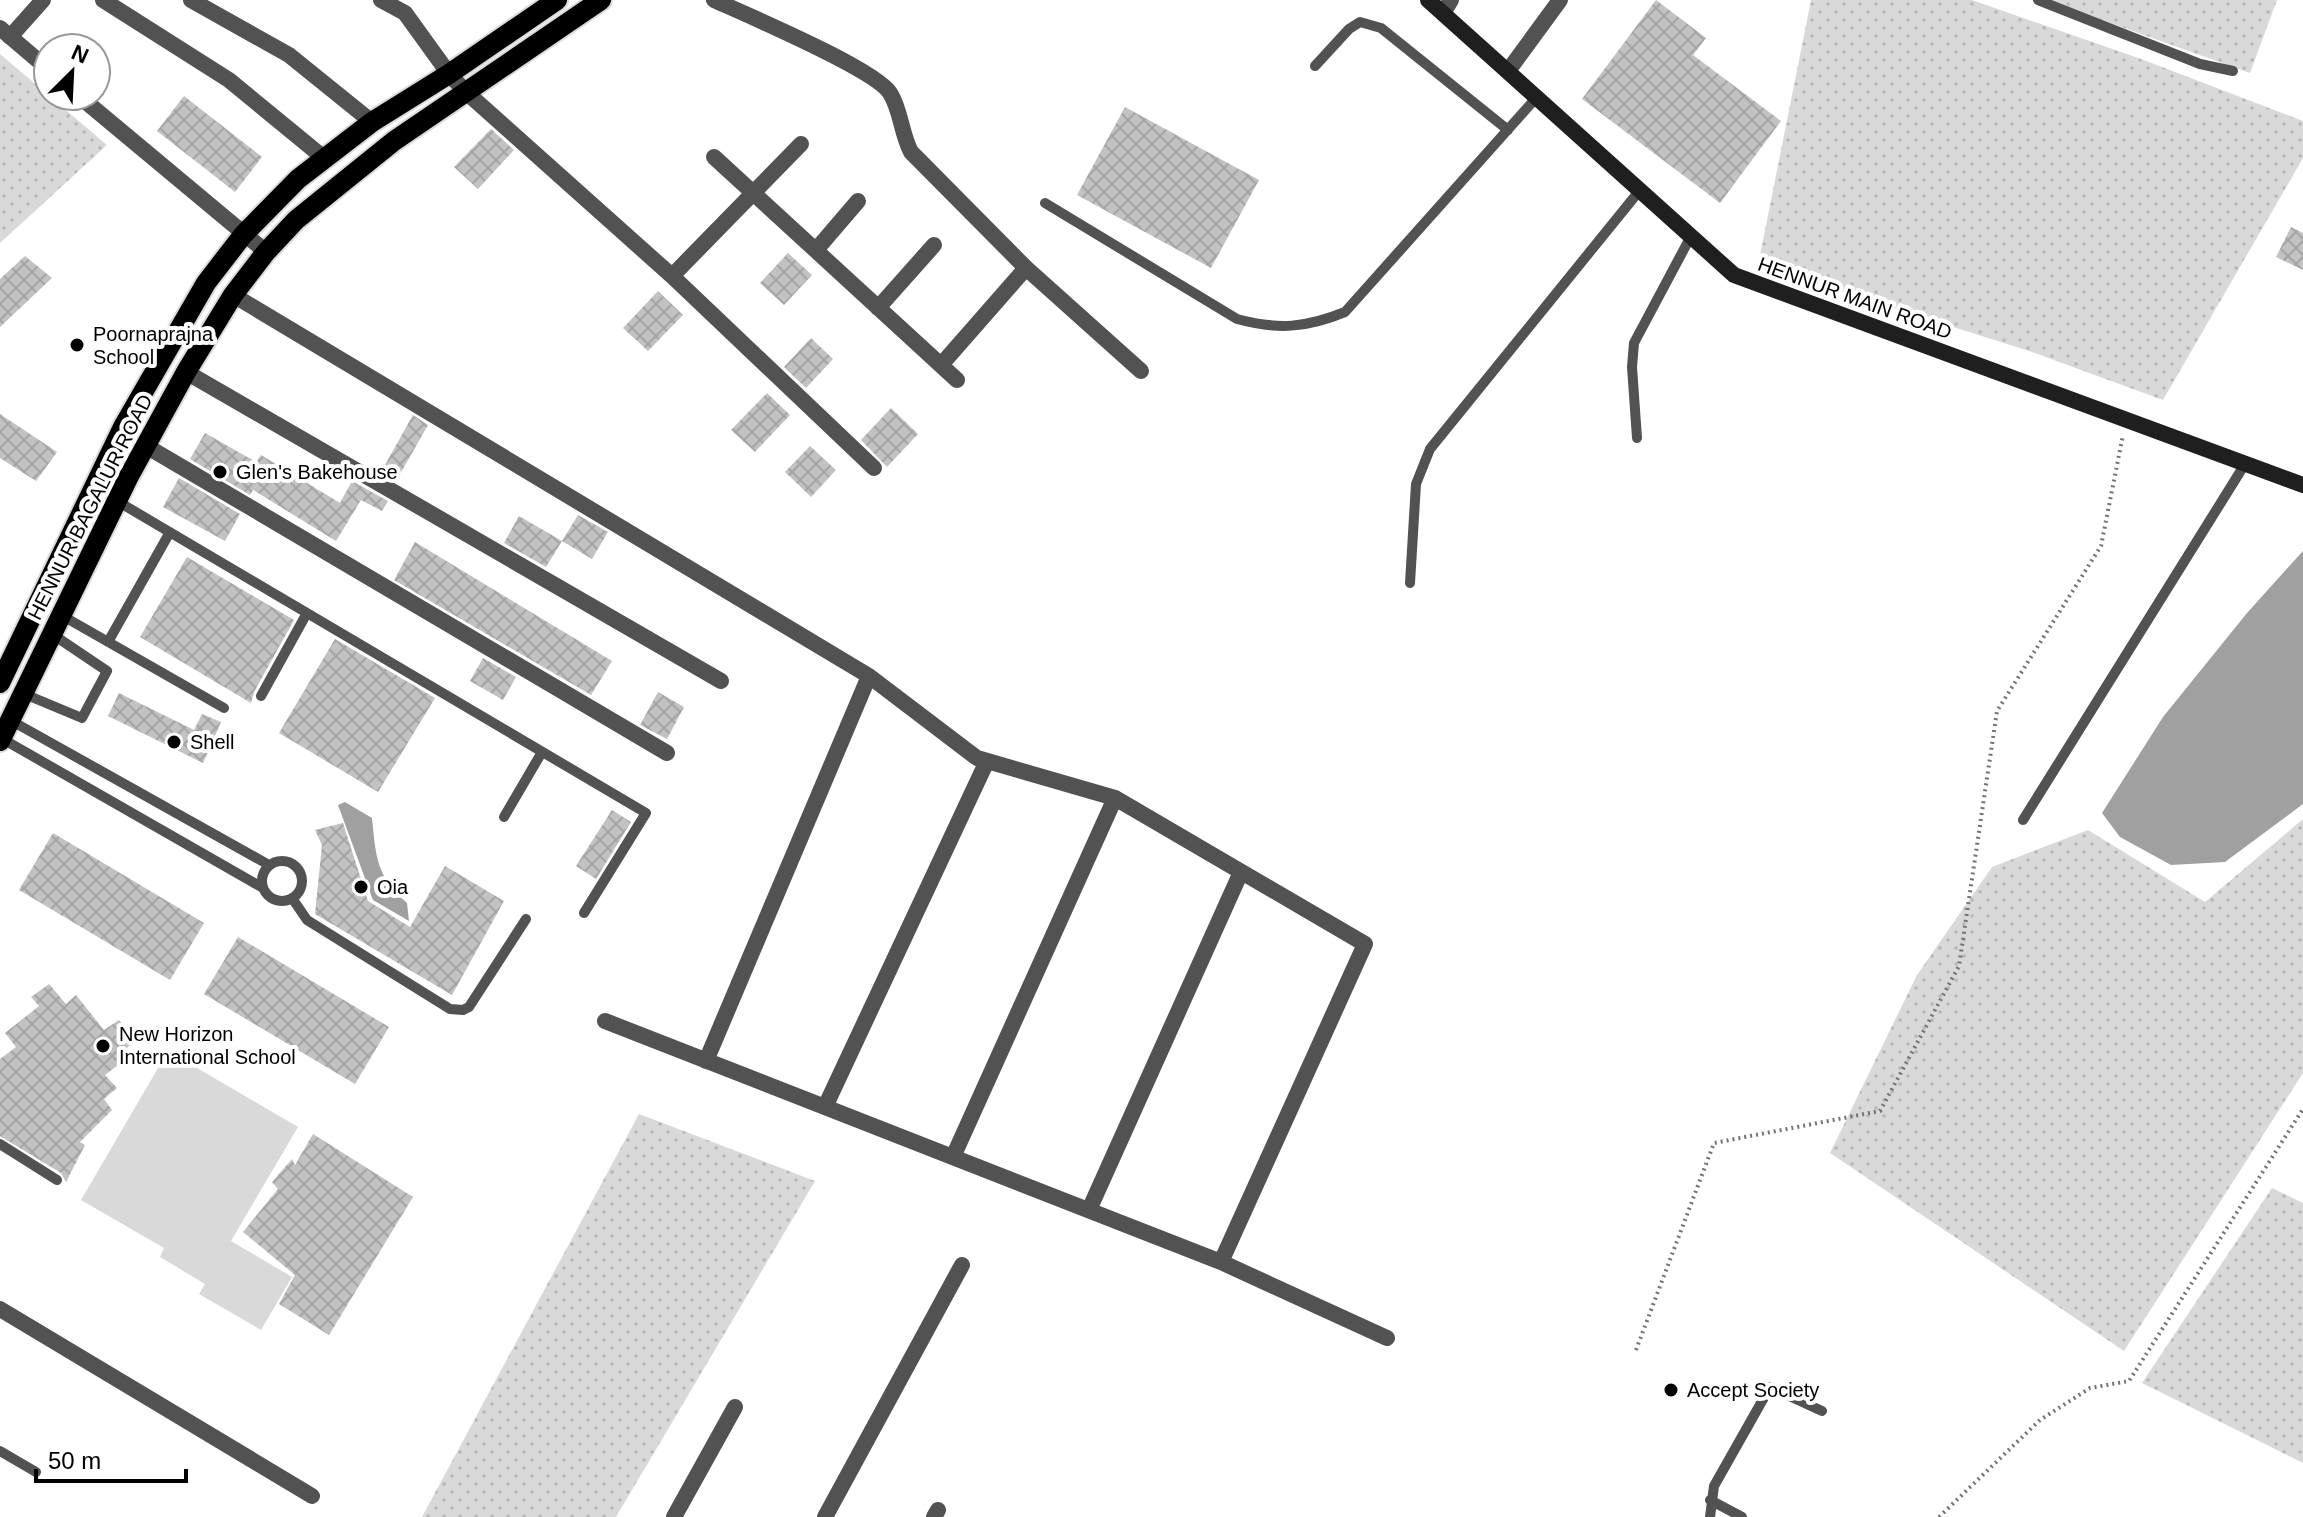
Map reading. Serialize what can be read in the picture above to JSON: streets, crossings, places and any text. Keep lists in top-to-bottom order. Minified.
{"streets":{"main road":["HENNUR MAIN ROAD","HENNUR BAGALUR ROAD"]},"places":["Poornaprajna School","Glen's Bakehouse","Shell","Oia","New Horizon International School","Accept Society"],"scale_bar":"50 m","north":"top right"}
